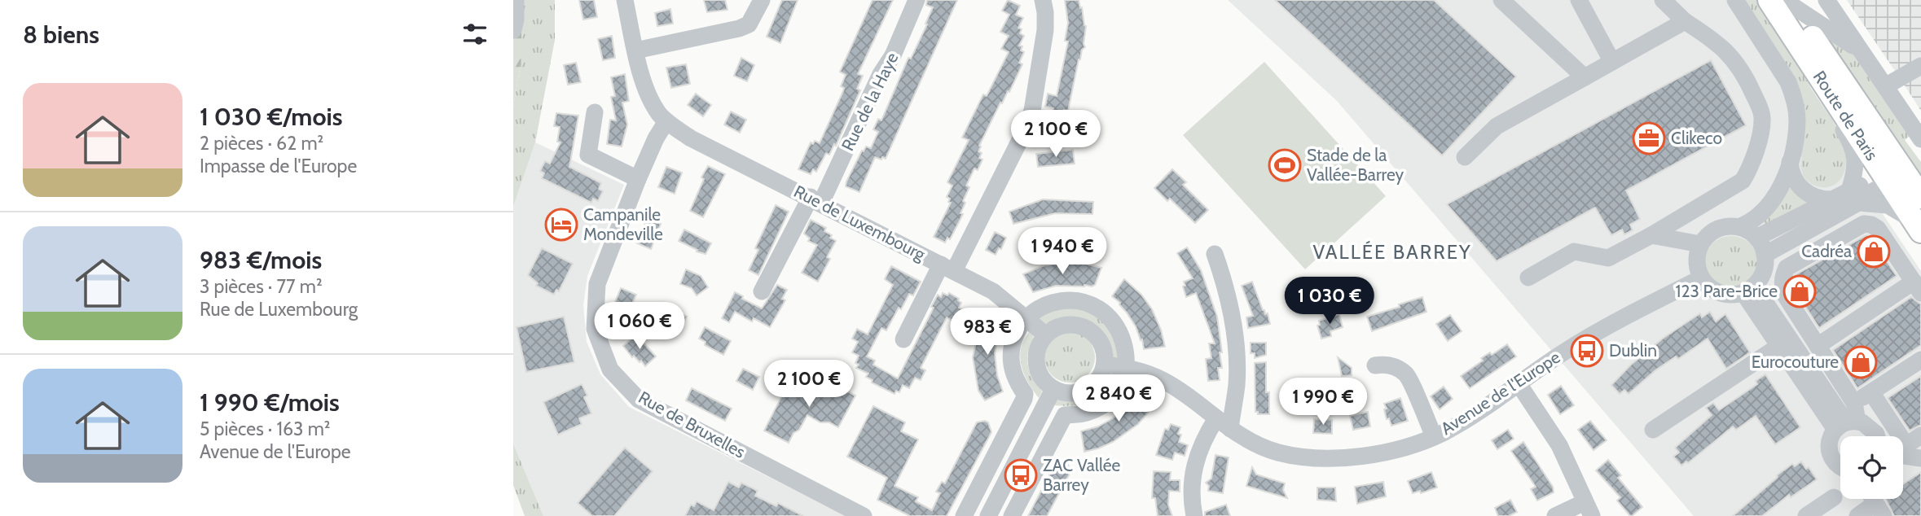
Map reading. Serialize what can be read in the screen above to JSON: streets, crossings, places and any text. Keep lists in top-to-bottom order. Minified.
{"streets":{"main road":["Route de Paris"],"street":["Rue de la Haye","Rue de Luxembourg","Avenue de l'Europe","Rue de Bruxelles"]},"crossings":[["Rue de la Haye","Rue de Luxembourg"],["Rue de Luxembourg","Avenue de l'Europe"],["Rue de Luxembourg","Rue de Bruxelles"]],"districts":["VALLÉE BARREY"],"places":{"office":["Clikeco"],"sports":["Stade de la Vallée-Barrey"],"hotel":["Campanile Mondeville"],"shop":["Cadréa","123 Pare-Brice","Eurocouture"],"bus stop":["Dublin","ZAC Vallée Barrey"]},"page":{"heading":"8 biens","list":[{"name":"1 030 €/mois","note":"2 pièces · 62 m² · Impasse de l'Europe"},{"name":"983 €/mois","note":"3 pièces · 77 m² · Rue de Luxembourg"},{"name":"1 990 €/mois","note":"5 pièces · 163 m² · Avenue de l'Europe"}],"price":["2 100 €","1 940 €","1 030 €","1 060 €","983 €","2 100 €","2 840 €","1 990 €"]}}
